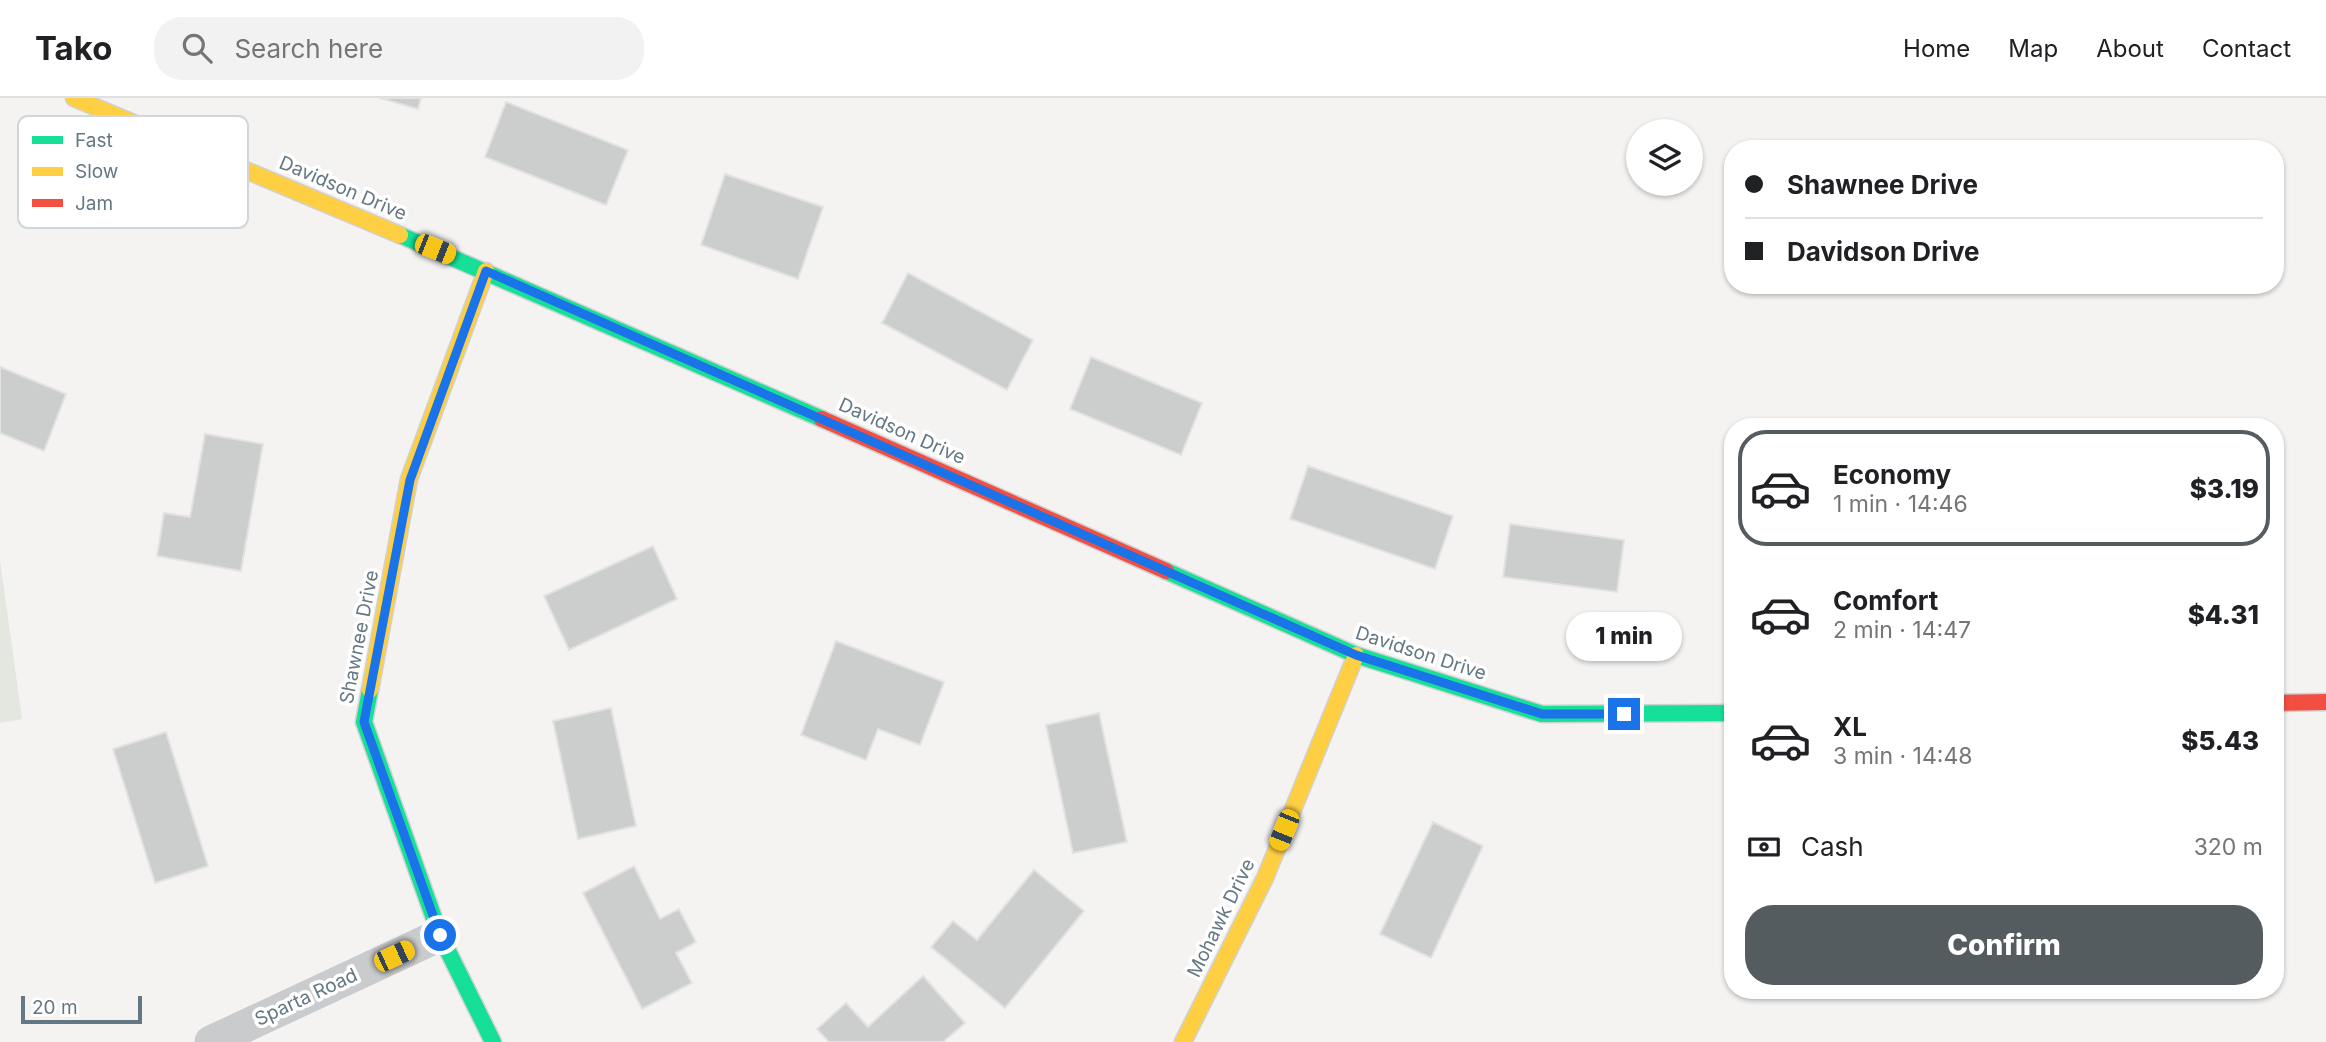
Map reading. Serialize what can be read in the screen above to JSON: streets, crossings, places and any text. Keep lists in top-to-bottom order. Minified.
{"streets":{"street":["Davidson Drive","Shawnee Drive","Mohawk Drive","Sparta Road"]},"crossings":[["Davidson Drive","Shawnee Drive"],["Davidson Drive","Mohawk Drive"],["Shawnee Drive","Sparta Road"]],"legend":["Fast","Slow","Jam"],"scale_bar":"20 m","page":{"header":"Tako","search":"Search here","nav":["Home","Map","About","Contact"],"banner":["Shawnee Drive","Davidson Drive"],"list":[{"name":"Economy","note":"1 min · 14:46","value":"$3.19"},{"name":"Comfort","note":"2 min · 14:47","value":"$4.31"},{"name":"XL","note":"3 min · 14:48","value":"$5.43"}],"bubble":"1 min","pay":["Cash","320 m"],"buttons":"Confirm","scale":"20 m"}}
